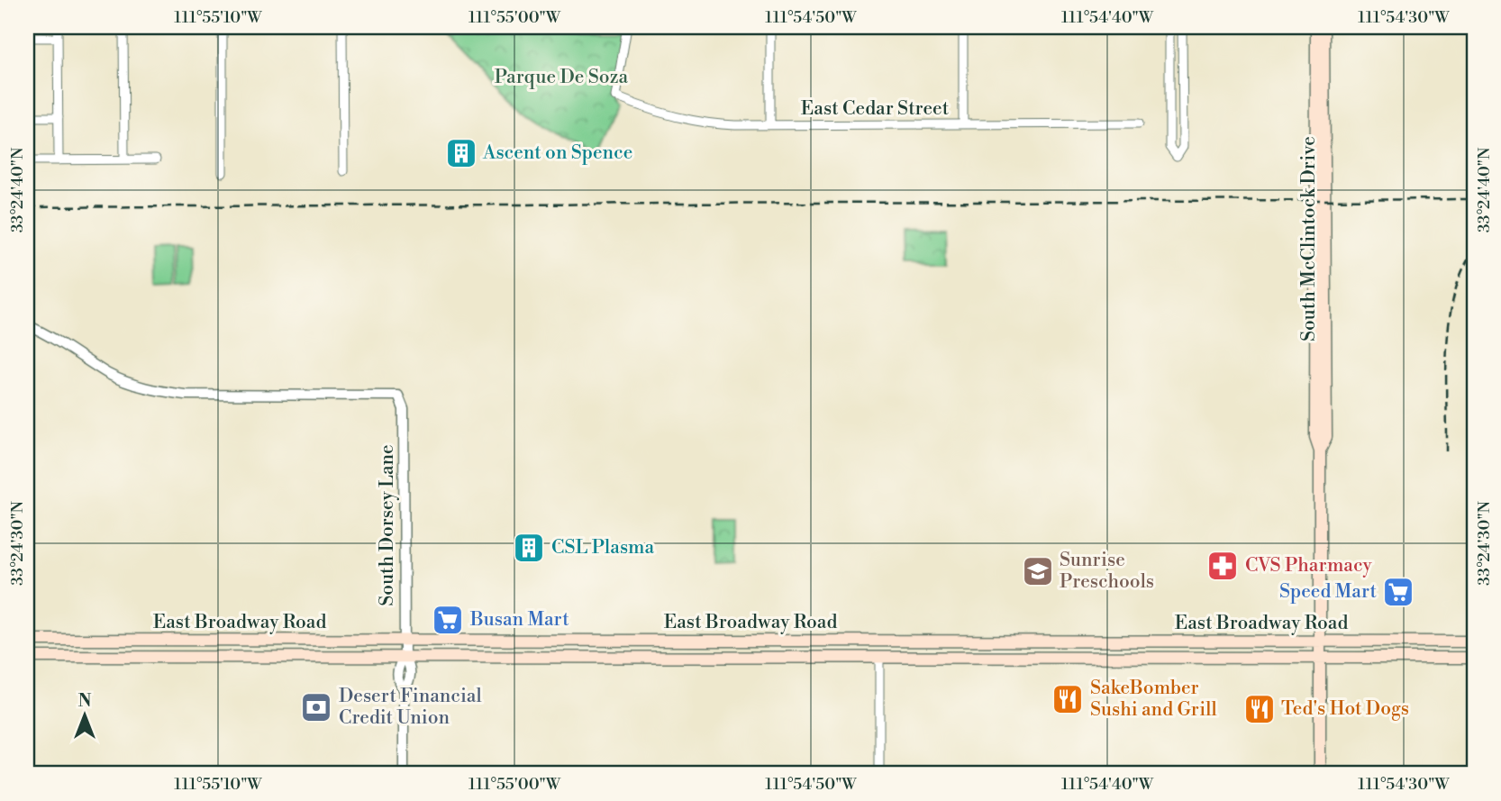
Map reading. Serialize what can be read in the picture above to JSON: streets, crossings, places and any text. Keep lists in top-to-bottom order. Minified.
{"streets":{"main road":["South McClintock Drive","East Broadway Road"],"street":["East Cedar Street","South Dorsey Lane"]},"crossings":[["South McClintock Drive","East Broadway Road"],["South Dorsey Lane","East Broadway Road"]],"parks":["Parque De Soza"],"places":{"building":["Ascent on Spence","CSL Plasma"],"pharmacy":["CVS Pharmacy"],"school or university":["Sunrise Preschools"],"supermarket":["Speed Mart","Busan Mart"],"restaurant":["SakeBomber Sushi and Grill","Ted's Hot Dogs"],"bank":["Desert Financial Credit Union"]},"north":"top","coordinates":["111°55'10\"W","111°55'00\"W","111°54'50\"W","111°54'40\"W","111°54'30\"W","33°24'40\"N","33°24'30\"N"]}
